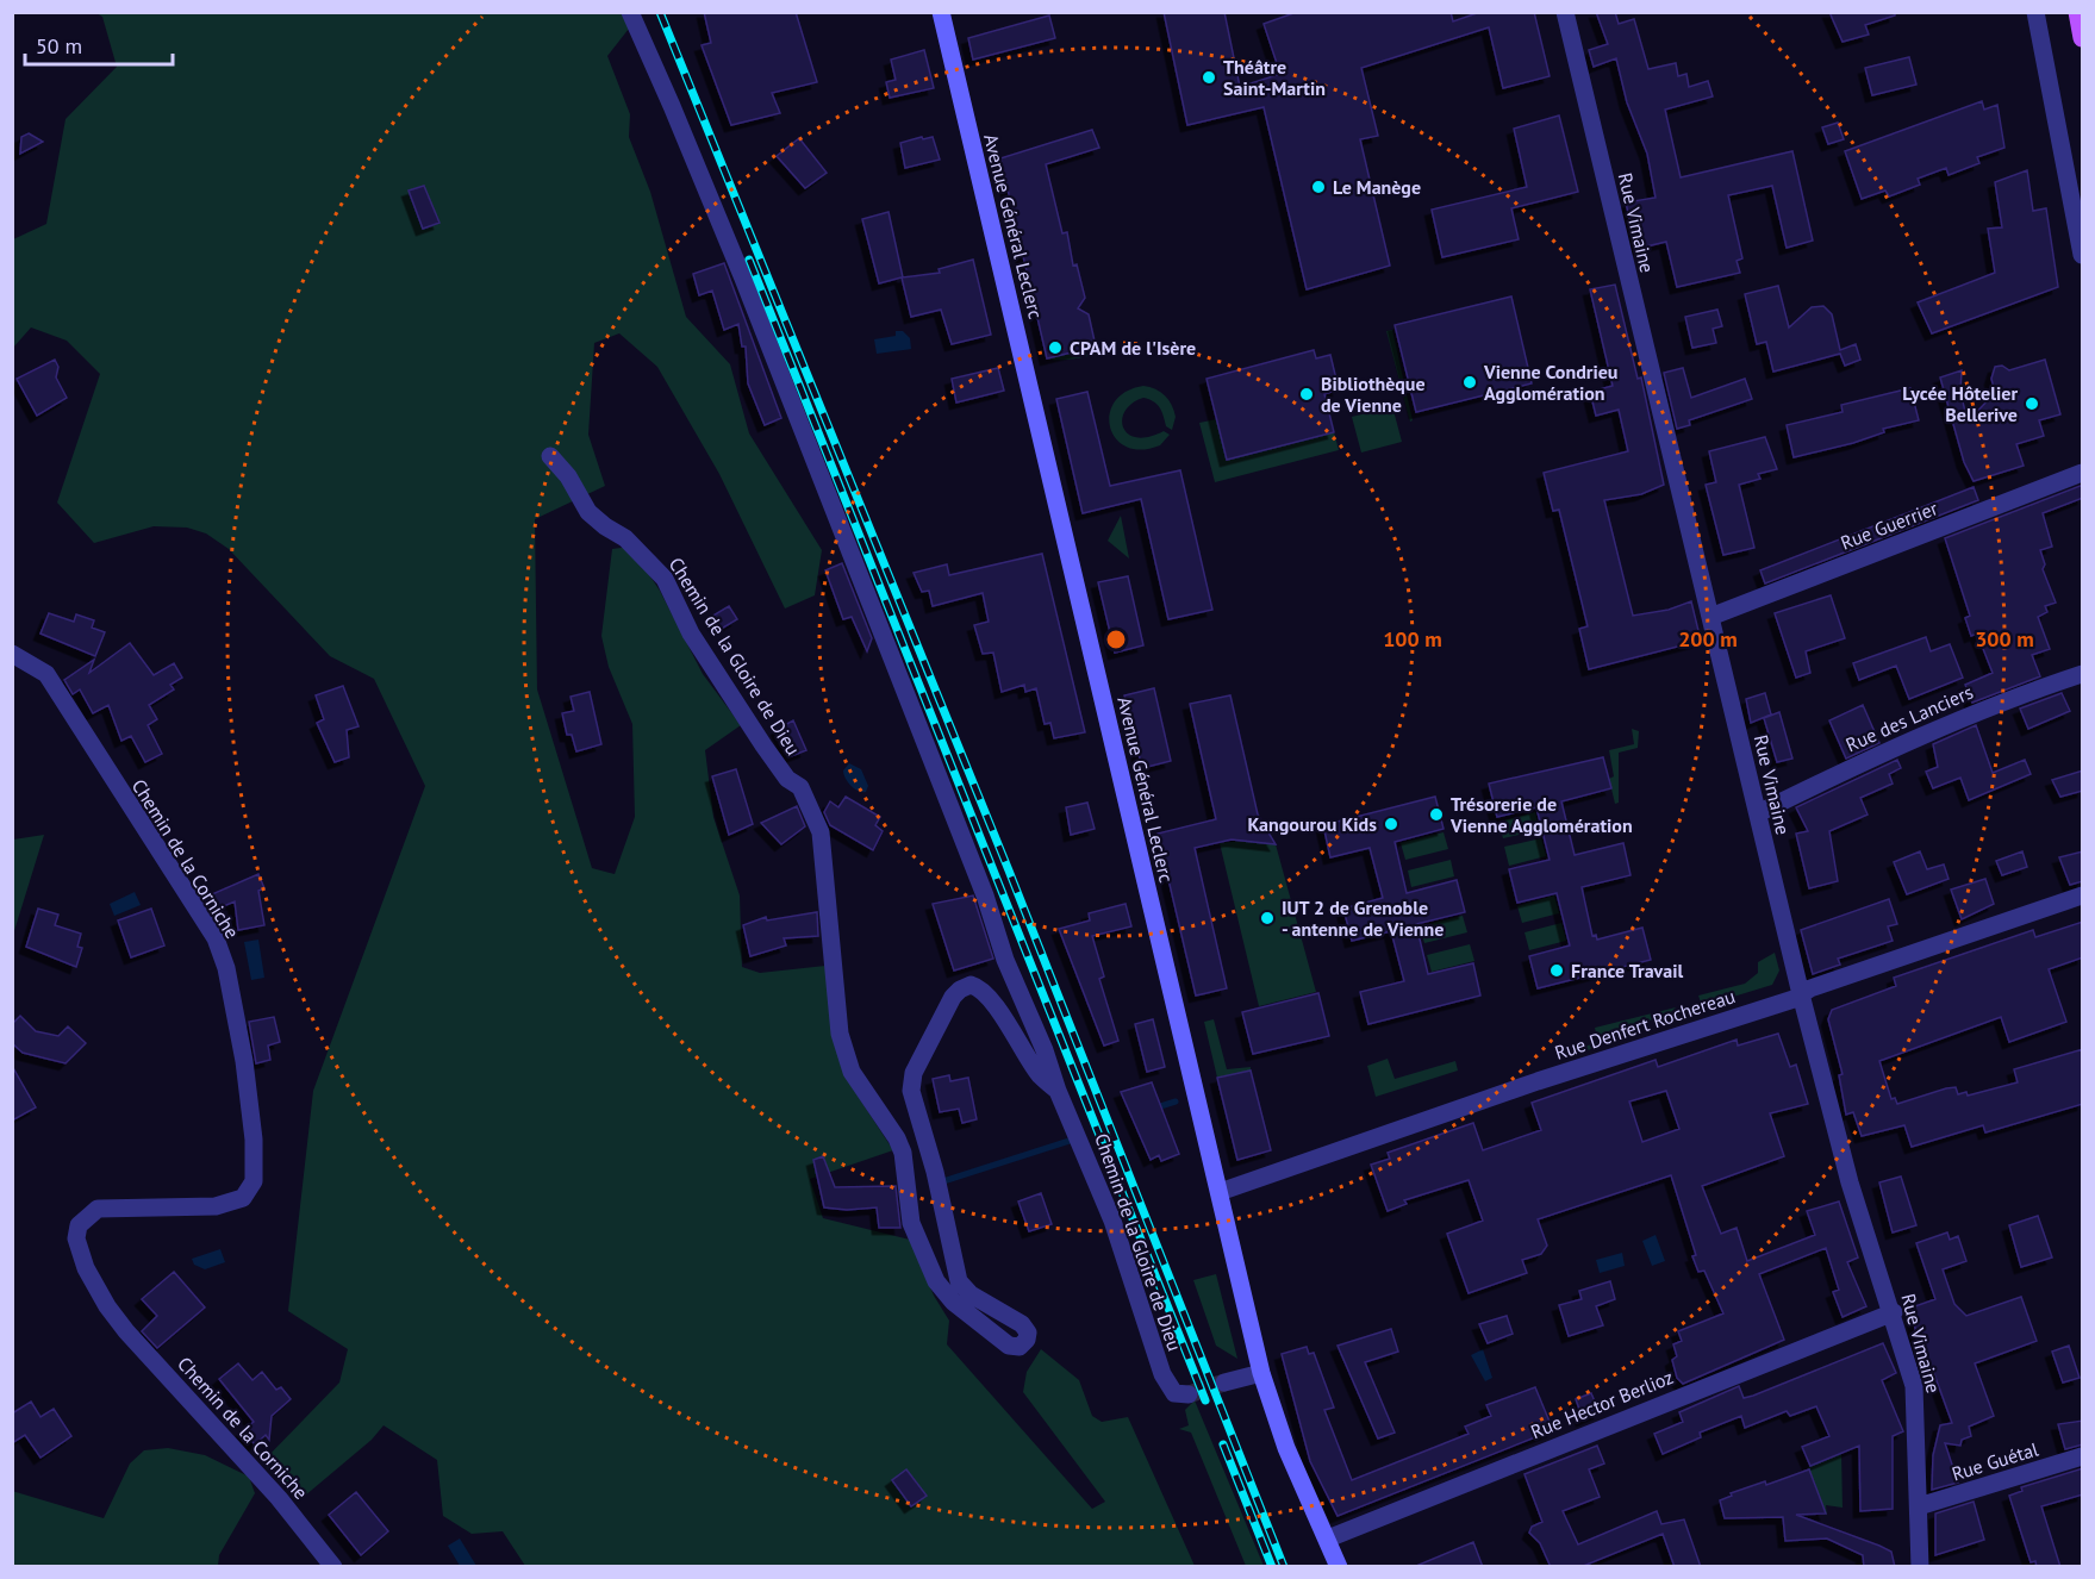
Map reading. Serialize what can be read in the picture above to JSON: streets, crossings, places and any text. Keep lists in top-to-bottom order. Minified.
{"streets":{"main road":["Avenue Général Leclerc"],"street":["Rue Vimaine","Rue Guerrier","Chemin de la Gloire de Dieu","Rue des Lanciers","Chemin de la Corniche","Rue Denfert Rochereau","Rue Hector Berlioz","Rue Guétal"]},"crossings":[["Rue Vimaine","Rue Guerrier"],["Rue Vimaine","Rue des Lanciers"],["Rue Vimaine","Rue Denfert Rochereau"],["Rue Vimaine","Rue Hector Berlioz"],["Rue Vimaine","Rue Guétal"],["Avenue Général Leclerc","Rue Denfert Rochereau"],["Avenue Général Leclerc","Rue Hector Berlioz"]],"places":["Théâtre Saint-Martin","Le Manège","CPAM de l'Isère","Vienne Condrieu Agglomération","Bibliothèque de Vienne","Lycée Hôtelier Bellerive","Trésorerie de Vienne Agglomération","Kangourou Kids","IUT 2 de Grenoble - antenne de Vienne","France Travail"],"scale_bar":"50 m","rings":["100 m","200 m","300 m"]}
